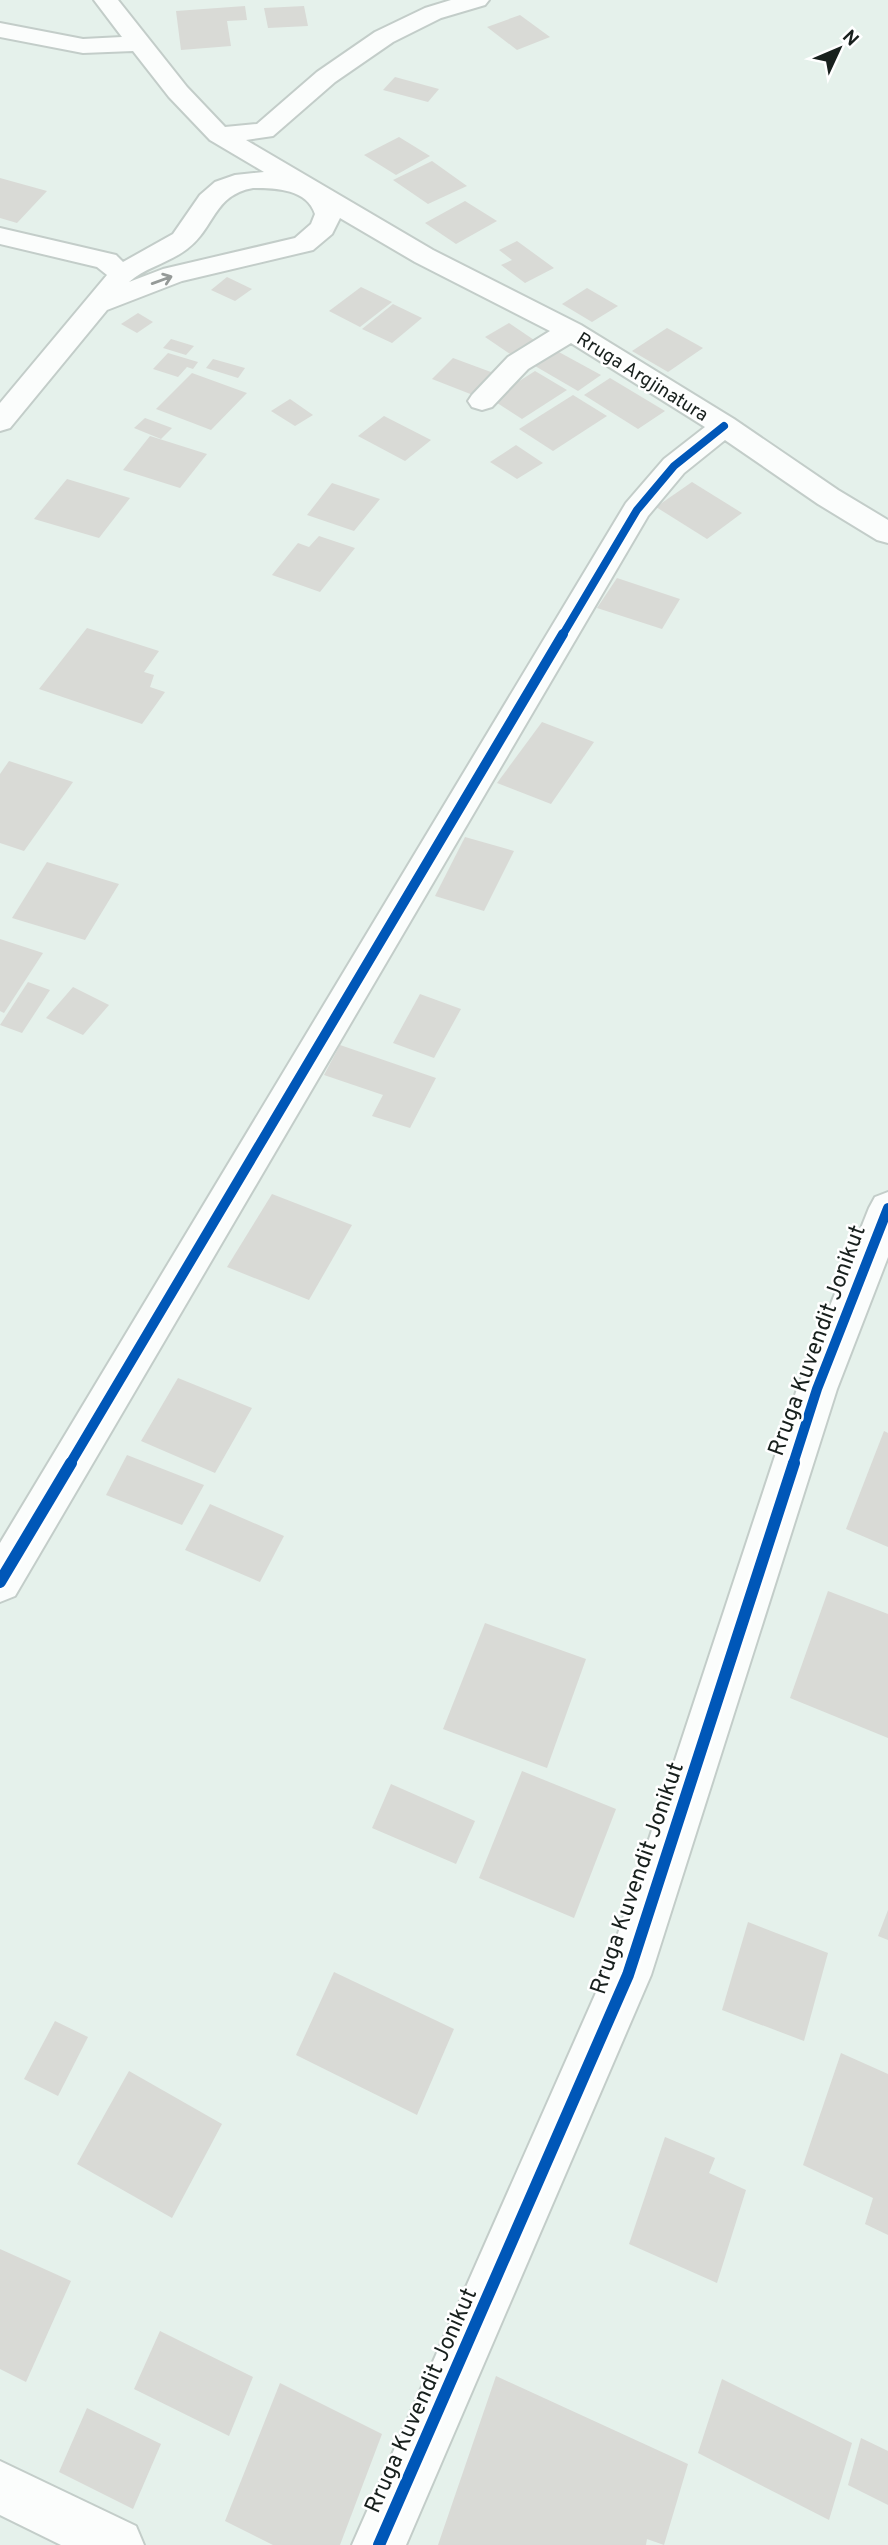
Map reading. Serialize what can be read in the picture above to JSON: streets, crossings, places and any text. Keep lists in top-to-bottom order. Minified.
{"streets":{"street":["Rruga Argjinatura","Rruga Kuvendit Jonikut"]},"north":"top right"}
